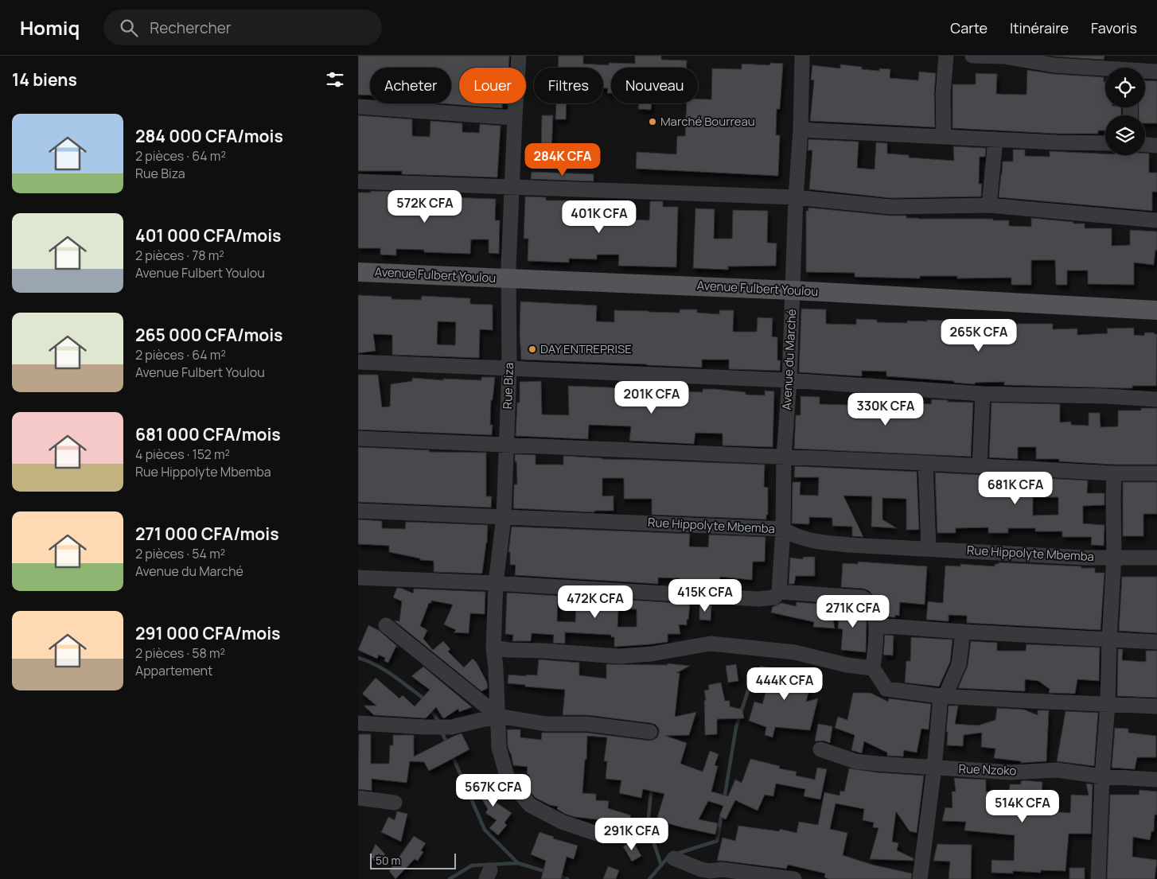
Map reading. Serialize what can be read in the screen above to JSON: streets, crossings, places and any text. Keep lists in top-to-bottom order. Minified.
{"streets":{"main road":["Avenue Fulbert Youlou"],"street":["Avenue du Marché","Rue Biza","Rue Hippolyte Mbemba","Rue Nzoko"]},"crossings":[["Avenue Fulbert Youlou","Avenue du Marché"],["Avenue Fulbert Youlou","Rue Biza"],["Avenue du Marché","Rue Hippolyte Mbemba"],["Rue Biza","Rue Hippolyte Mbemba"]],"places":["Marché Bourreau","DAY ENTREPRISE"],"scale_bar":"50 m","page":{"header":"Homiq","search":"Rechercher","nav":["Carte","Itinéraire","Favoris"],"heading":"14 biens","chip":["Acheter","Louer","Filtres","Nouveau"],"list":[{"name":"284 000 CFA/mois","note":"2 pièces · 64 m² · Rue Biza"},{"name":"401 000 CFA/mois","note":"2 pièces · 78 m² · Avenue Fulbert Youlou"},{"name":"265 000 CFA/mois","note":"2 pièces · 64 m² · Avenue Fulbert Youlou"},{"name":"681 000 CFA/mois","note":"4 pièces · 152 m² · Rue Hippolyte Mbemba"},{"name":"271 000 CFA/mois","note":"2 pièces · 54 m² · Avenue du Marché"},{"name":"291 000 CFA/mois","note":"2 pièces · 58 m² · Appartement"}],"price":["284K CFA","572K CFA","401K CFA","265K CFA","201K CFA","330K CFA","681K CFA","415K CFA","472K CFA","271K CFA","444K CFA","567K CFA","514K CFA","291K CFA"],"scale":"50 m"}}
